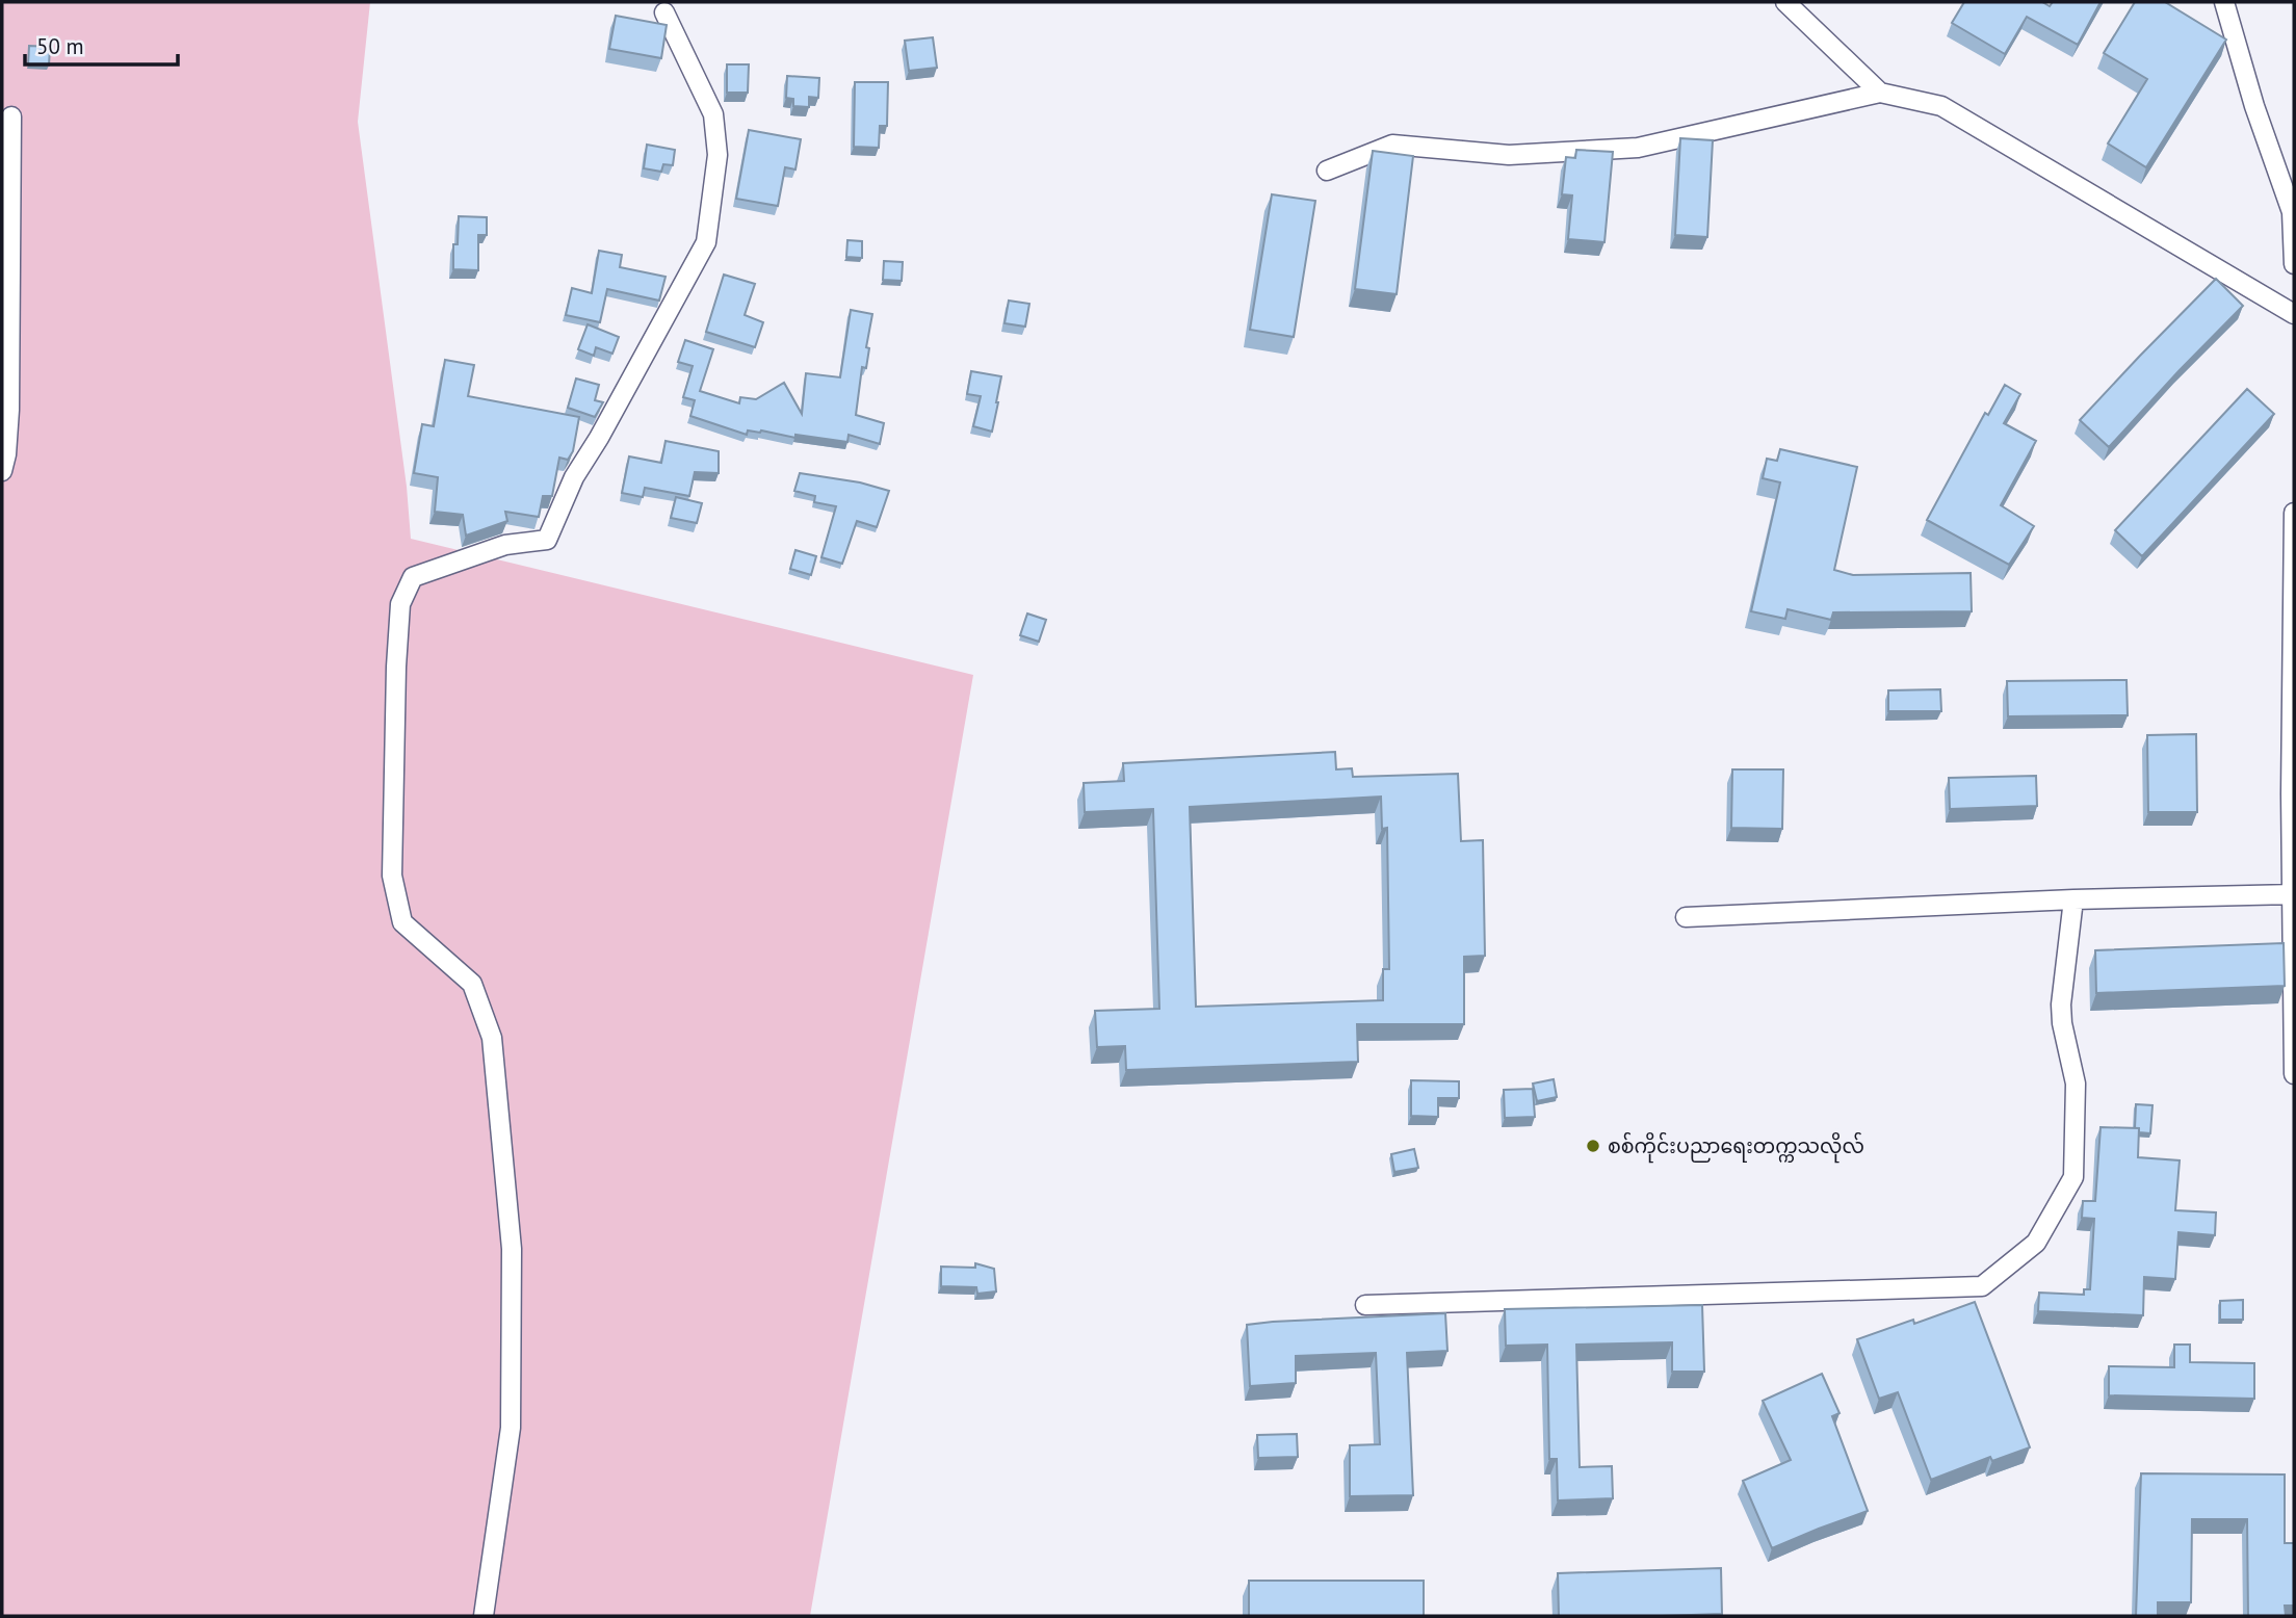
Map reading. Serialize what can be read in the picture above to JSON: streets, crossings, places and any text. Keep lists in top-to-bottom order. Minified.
{"places":["စစ်ကိုင်းပညာရေးတက္ကသလိုလ်"],"scale_bar":"50 m"}
